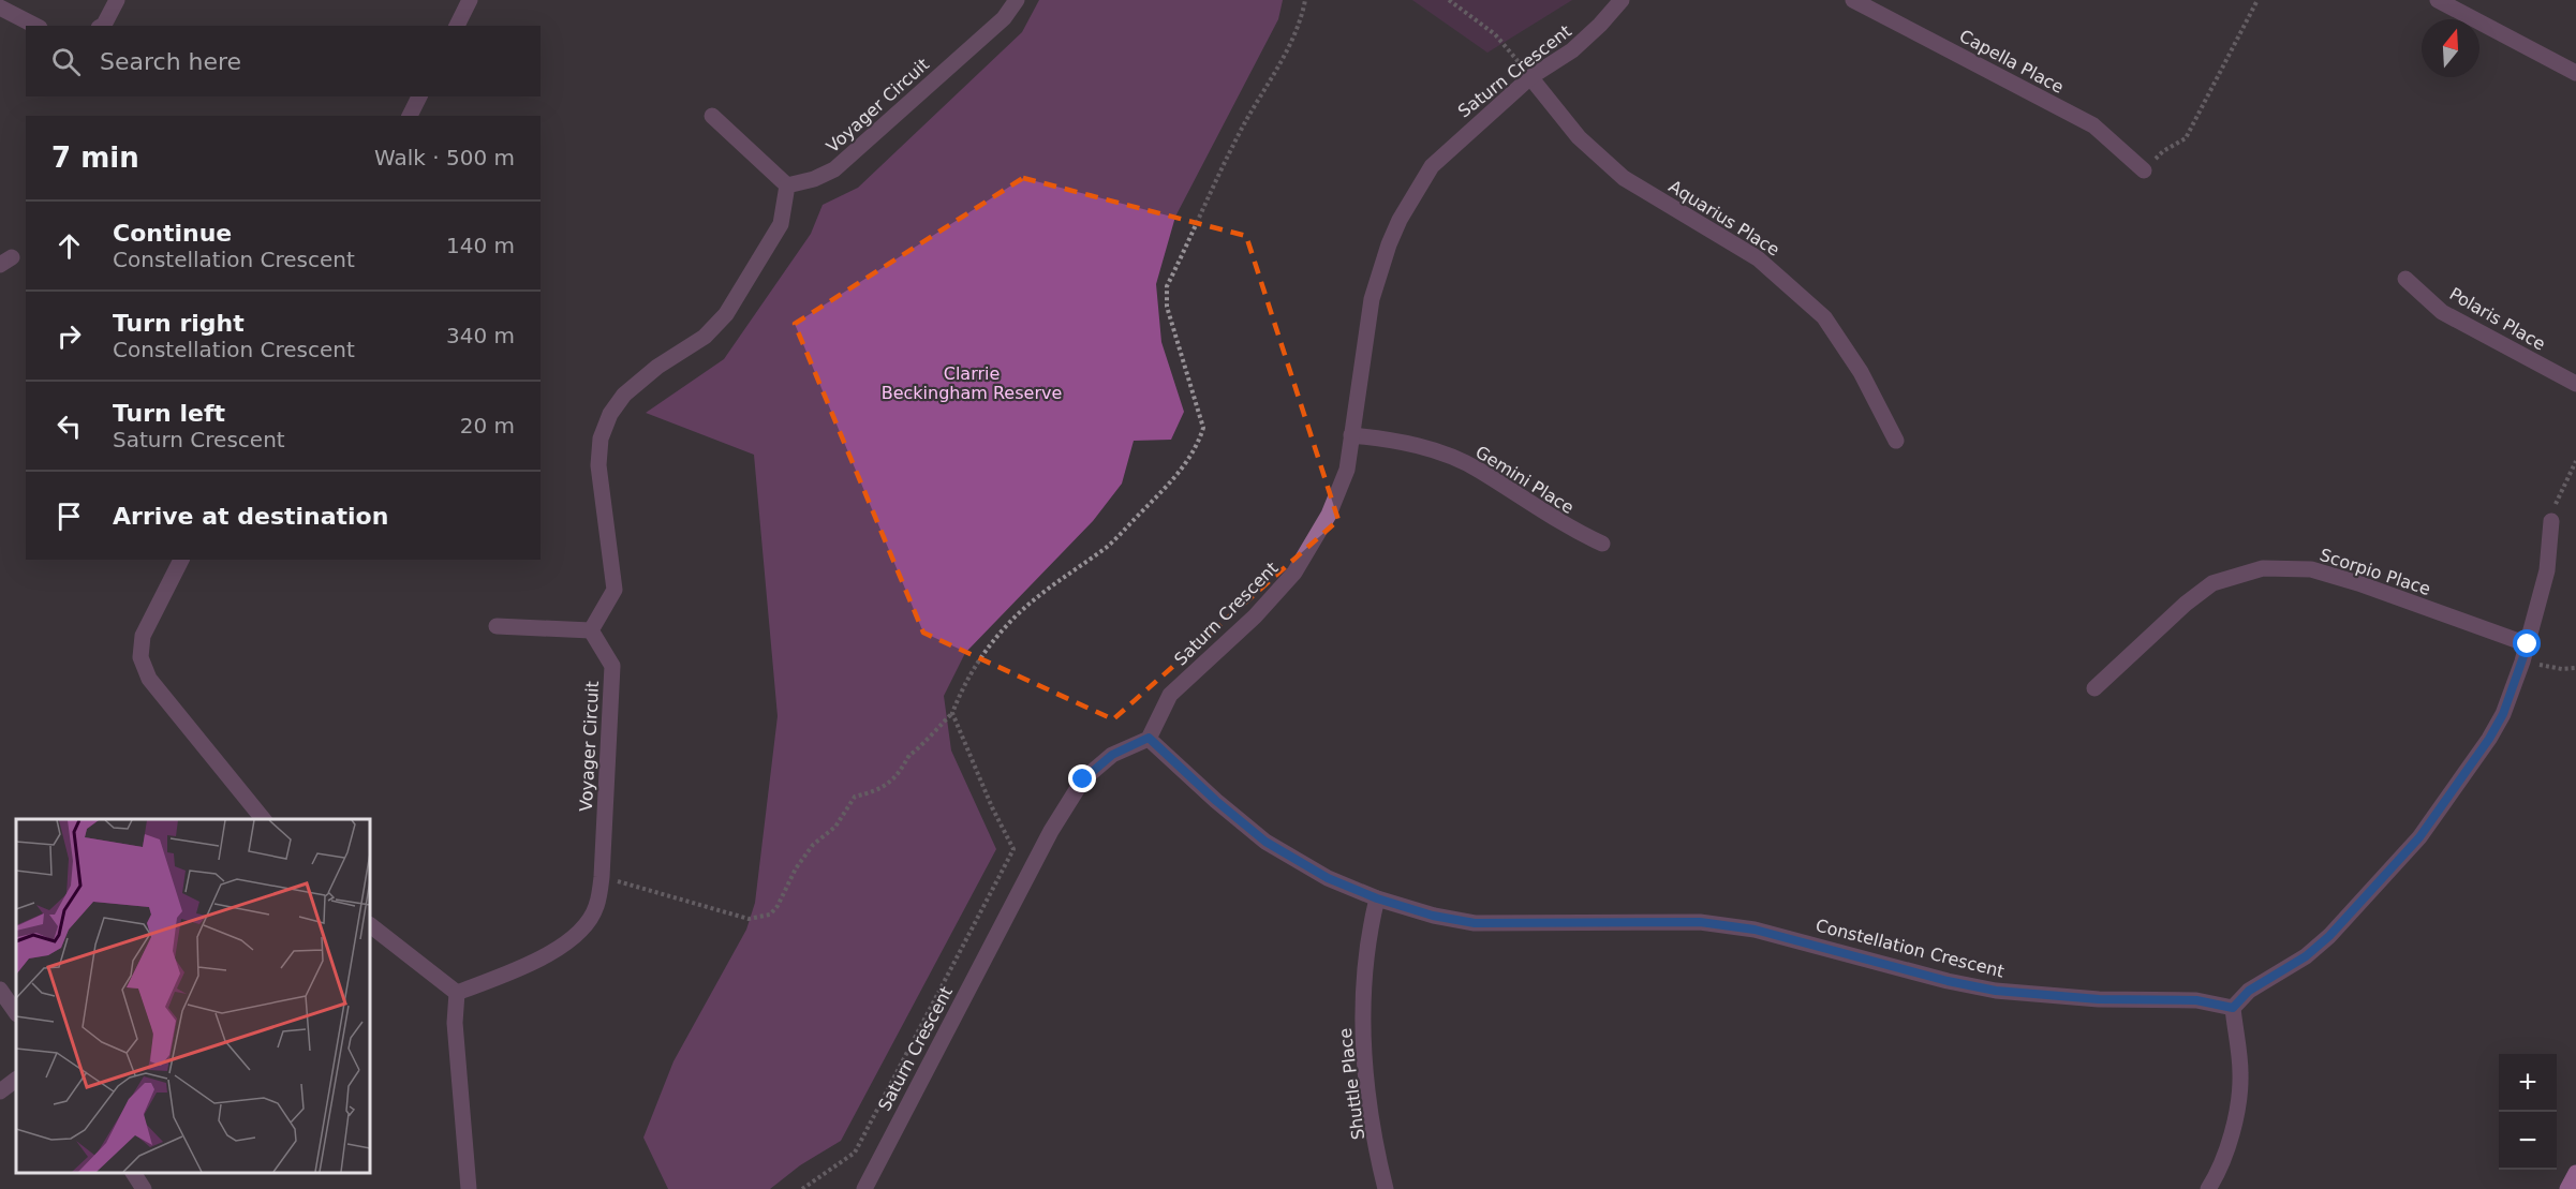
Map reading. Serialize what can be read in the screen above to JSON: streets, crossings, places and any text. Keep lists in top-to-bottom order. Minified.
{"streets":{"street":["Capella Place","Saturn Crescent","Voyager Circuit","Aquarius Place","Polaris Place","Gemini Place","Scorpio Place","Constellation Crescent","Shuttle Place"]},"crossings":[["Saturn Crescent","Aquarius Place"],["Saturn Crescent","Gemini Place"],["Saturn Crescent","Constellation Crescent"],["Constellation Crescent","Shuttle Place"]],"parks":["Clarrie Beckingham Reserve"],"north":"top","page":{"search":"Search here","heading":["7 min","Walk · 500 m"],"list":[["Continue","Constellation Crescent","140 m"],["Turn right","Constellation Crescent","340 m"],["Turn left","Saturn Crescent","20 m"],"Arrive at destination"],"map_buttons":["+","−"]}}
